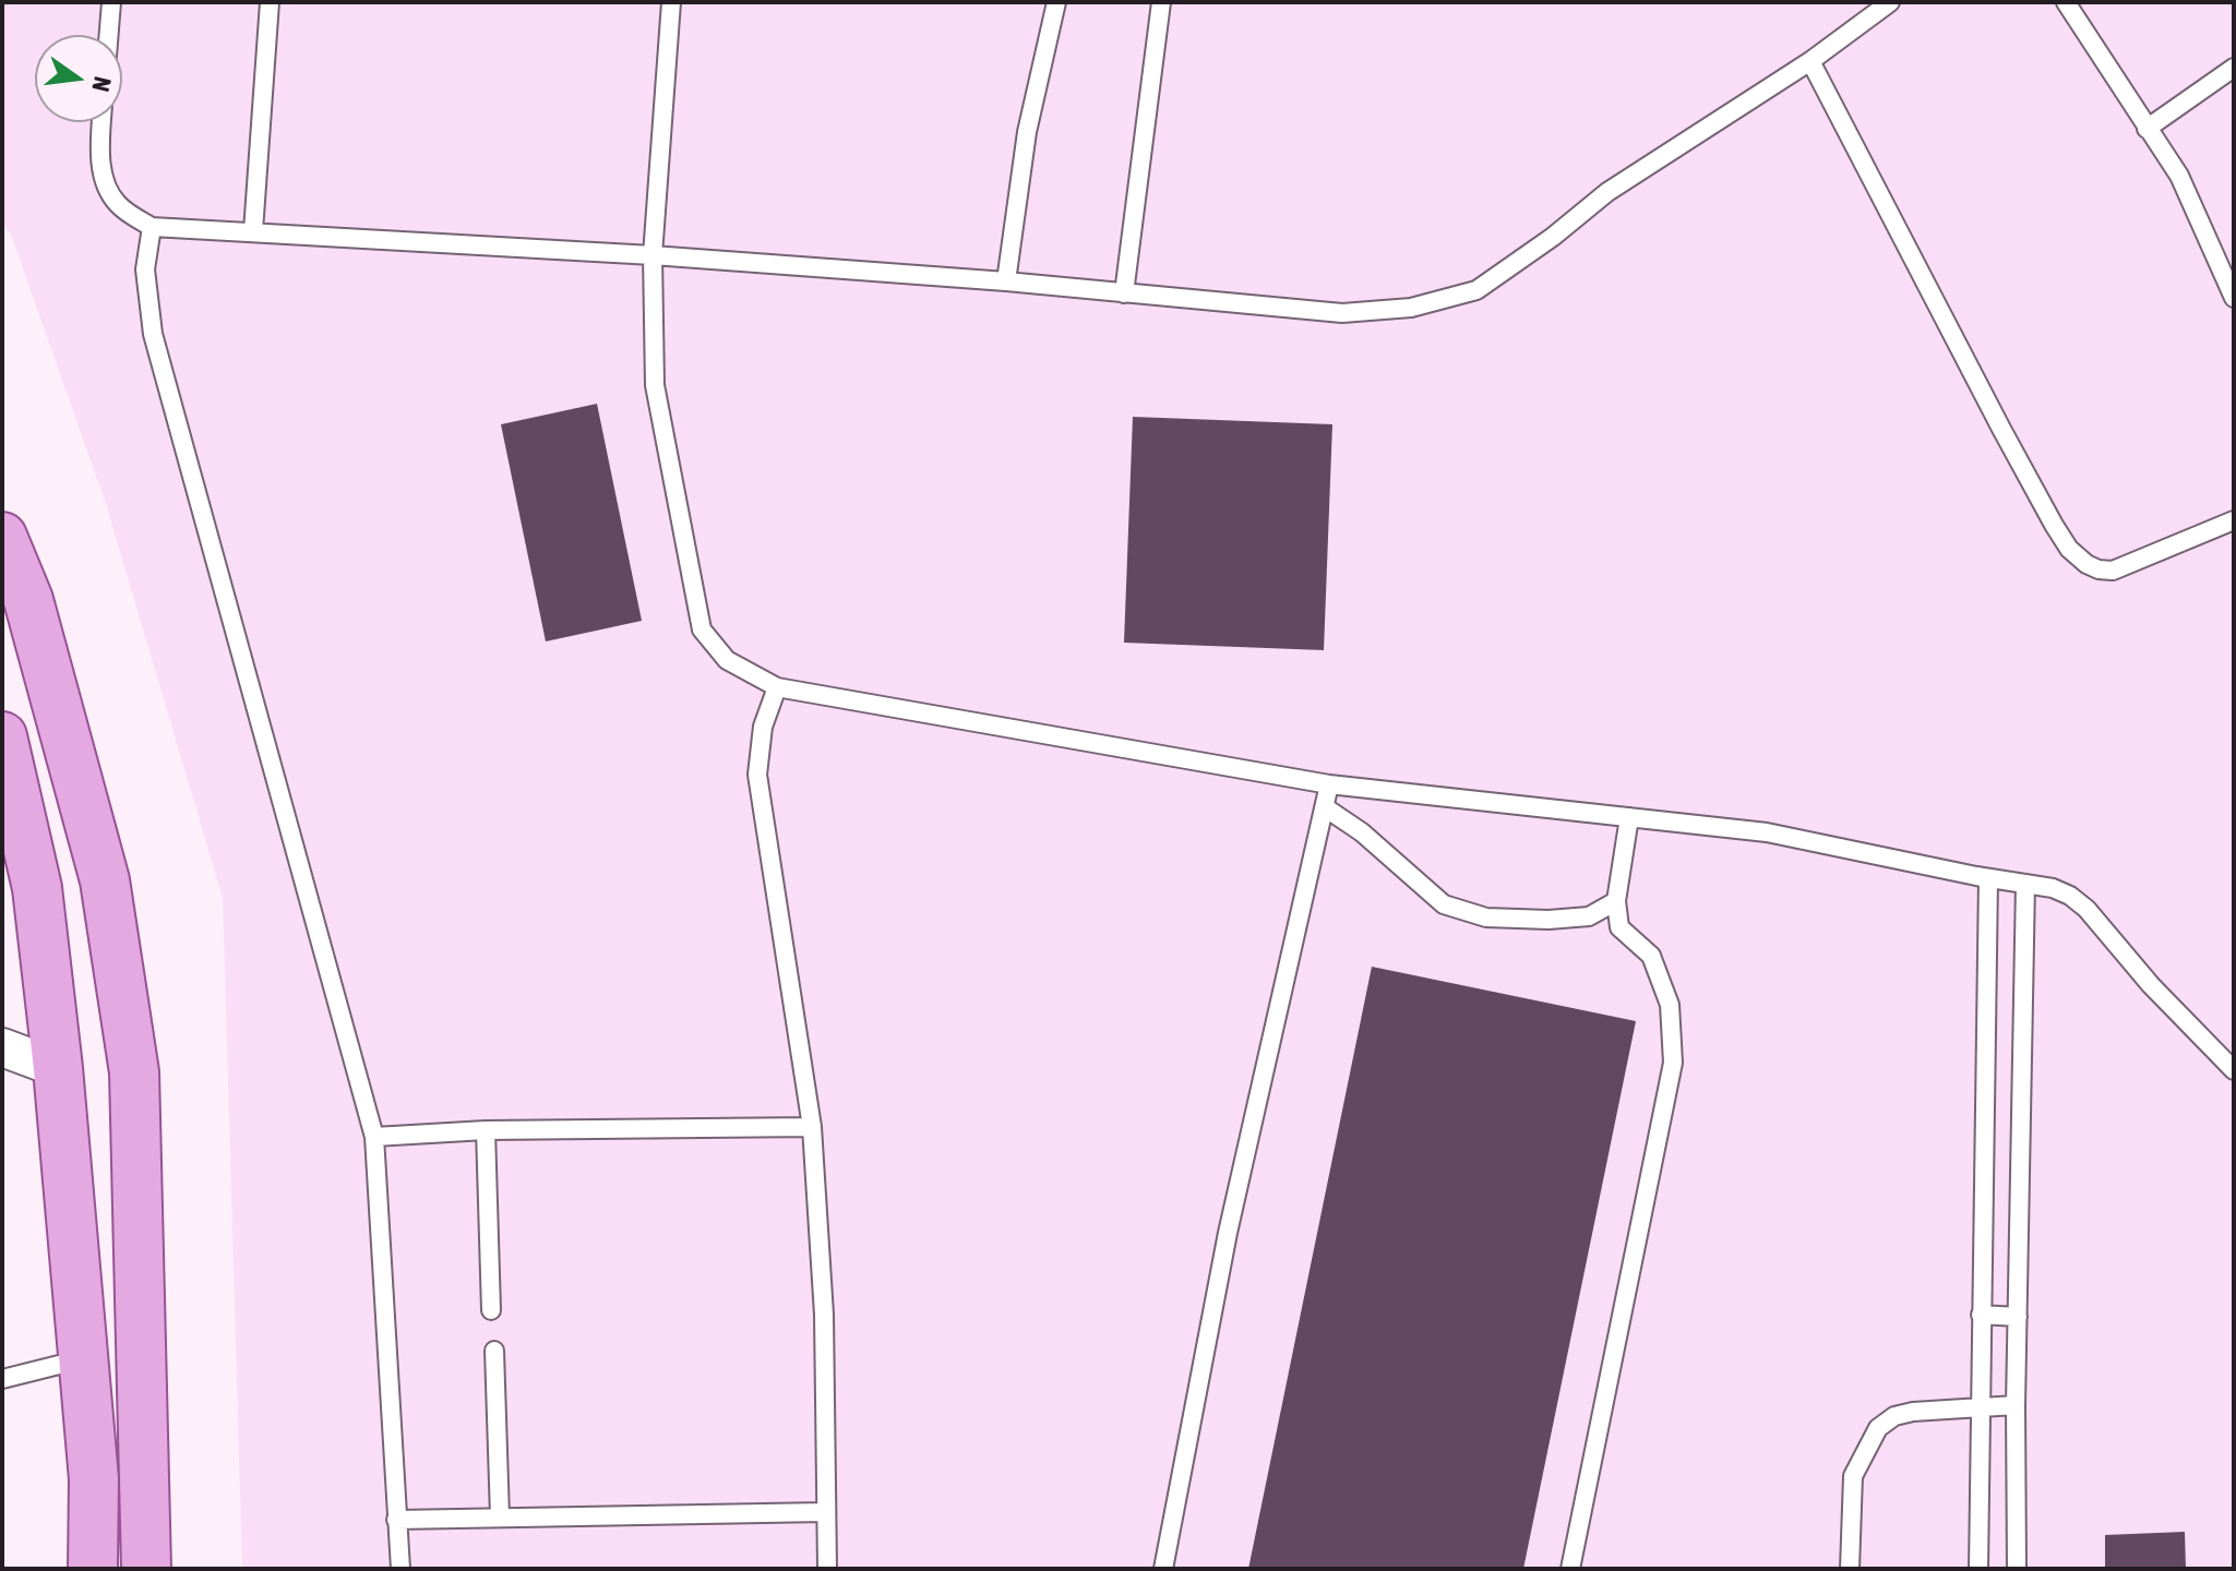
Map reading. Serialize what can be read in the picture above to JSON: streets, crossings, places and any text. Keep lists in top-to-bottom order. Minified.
{"north":"right"}
